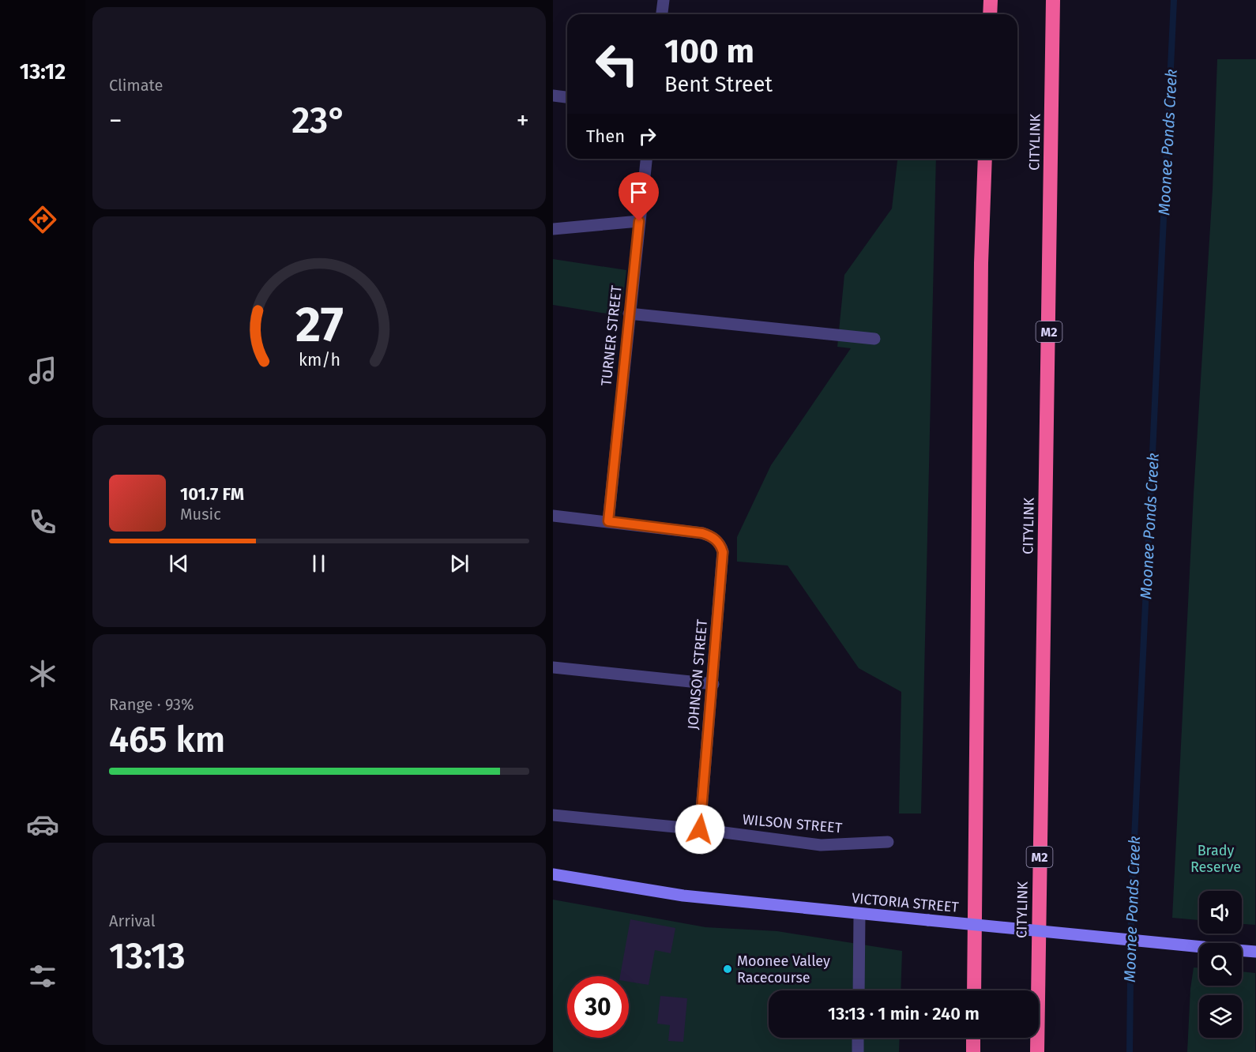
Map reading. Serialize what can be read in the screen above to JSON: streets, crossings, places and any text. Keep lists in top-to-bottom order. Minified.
{"streets":{"highway":["CITYLINK","M2"],"street":["TURNER STREET","JOHNSON STREET","WILSON STREET","VICTORIA STREET"]},"crossings":[["TURNER STREET","JOHNSON STREET"],["JOHNSON STREET","WILSON STREET"]],"water":["Moonee Ponds Creek"],"parks":["Brady Reserve"],"places":["Moonee Valley Racecourse"],"page":{"tabs":"13:12","tile":["Climate",["Range · 93%","465 km"],["Arrival","13:13"]],"turn":["100 m","Bent Street"],"heat":["−","23°","+"],"then":"Then","song":["101.7 FM","Music"],"limit":"30","trip":"13:13 · 1 min · 240 m","gauge":["27","km/h"]}}
